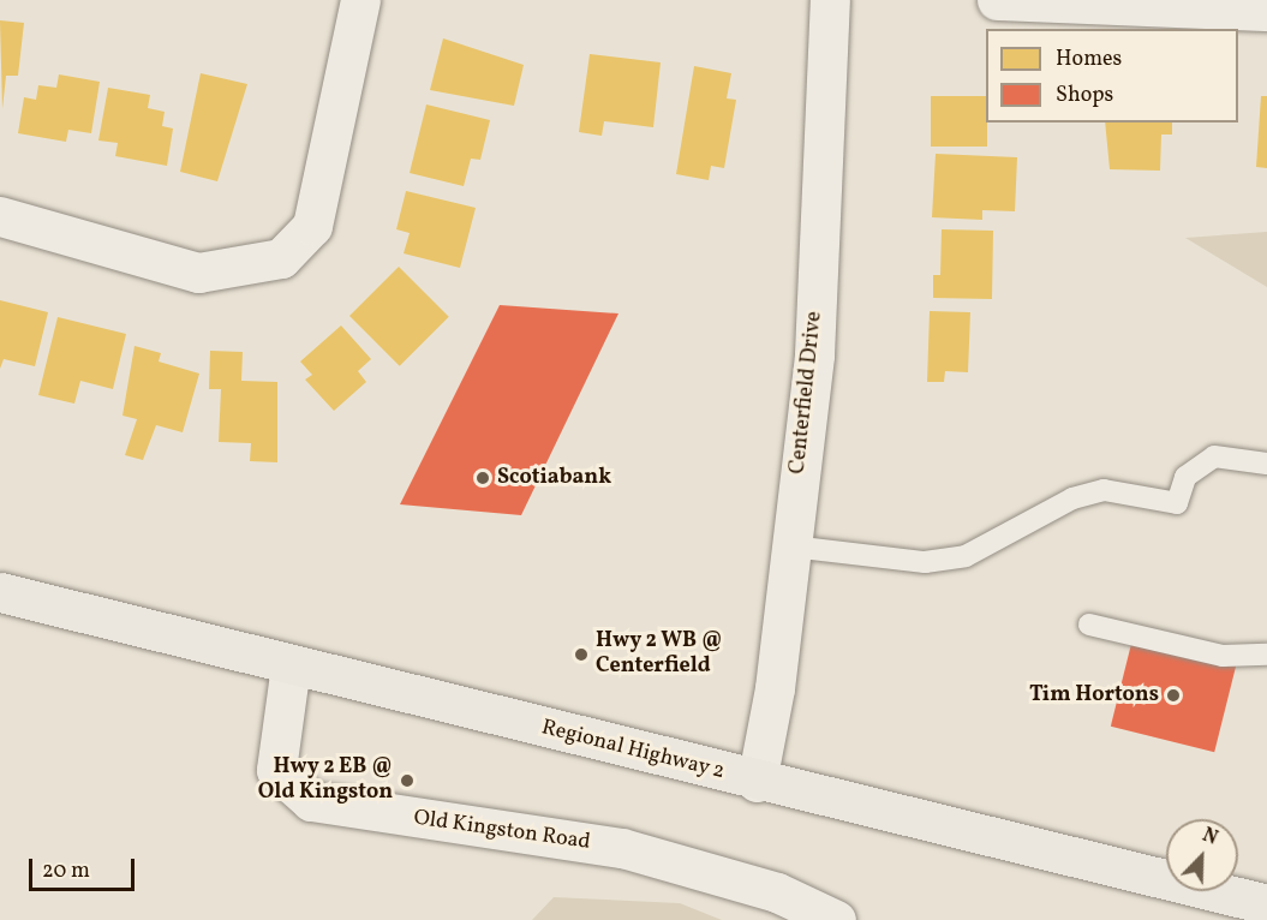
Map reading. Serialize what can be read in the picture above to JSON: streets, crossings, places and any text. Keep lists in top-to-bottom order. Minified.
{"streets":{"main road":["Regional Highway 2"],"street":["Centerfield Drive","Old Kingston Road"]},"crossings":[["Centerfield Drive","Regional Highway 2"],["Regional Highway 2","Old Kingston Road"]],"places":["Scotiabank","Hwy 2 WB @ Centerfield","Tim Hortons","Hwy 2 EB @ Old Kingston"],"legend":["Homes","Shops"],"scale_bar":"20 m","north":"top right"}
